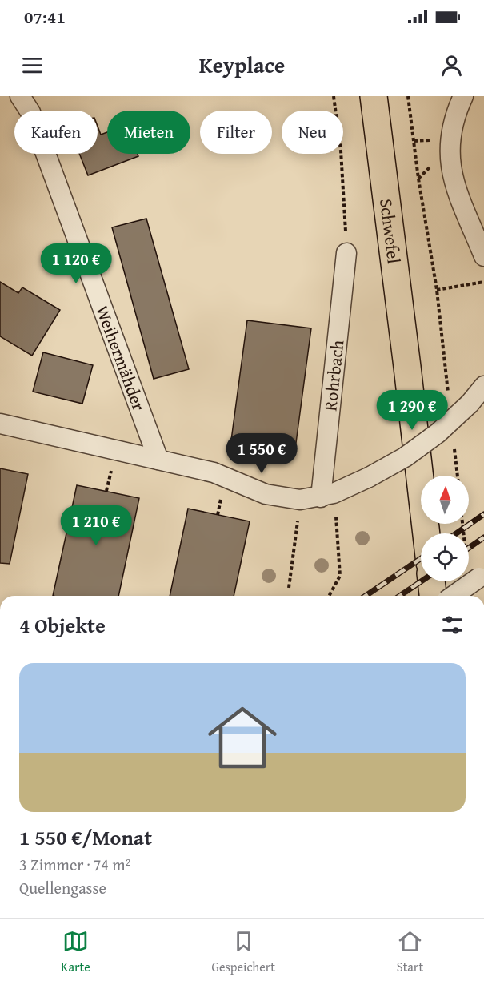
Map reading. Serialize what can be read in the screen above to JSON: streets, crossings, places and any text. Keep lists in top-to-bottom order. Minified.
{"streets":{"main road":["Schwefel"],"street":["Weihermähder","Rohrbach"]},"north":"top","page":{"status":"07:41","header":"Keyplace","chip":["Kaufen","Mieten","Filter","Neu"],"price":["1 120 €","1 290 €","1 550 €","1 210 €"],"heading":"4 Objekte","list":[{"name":"1 550 €/Monat","note":"3 Zimmer · 74 m² · Quellengasse"}],"tabs":["Karte","Gespeichert","Start"]}}
